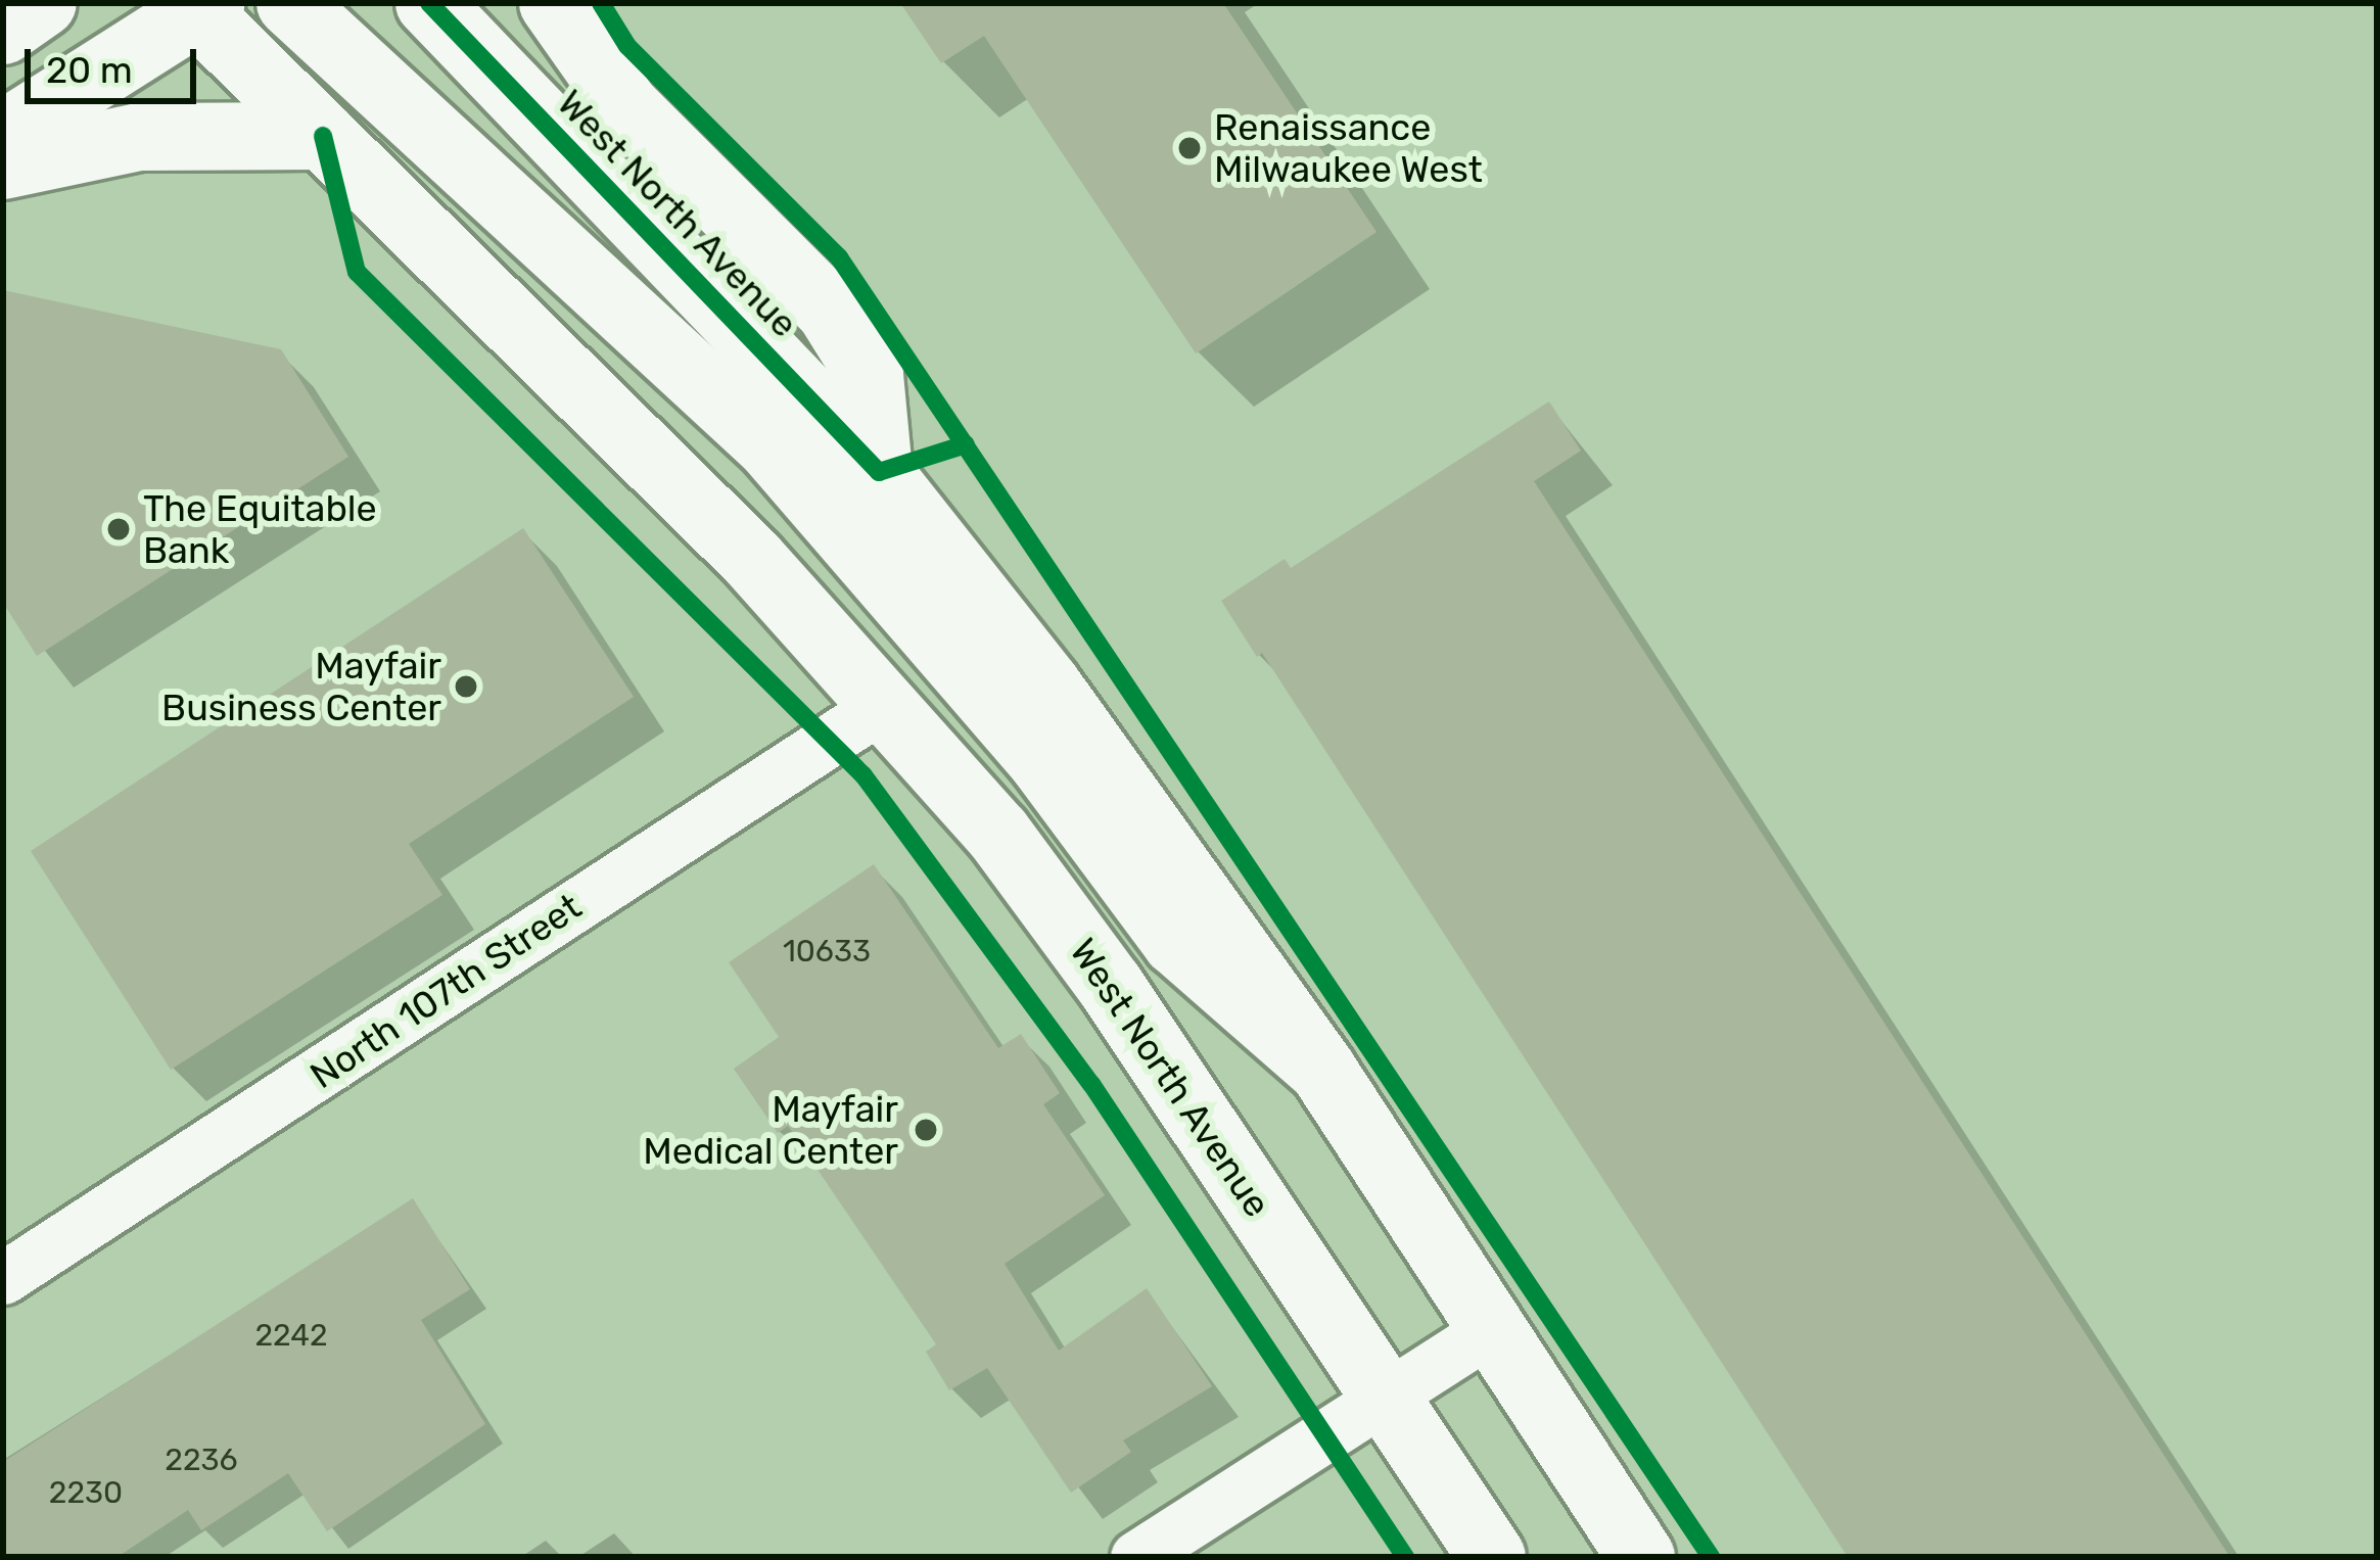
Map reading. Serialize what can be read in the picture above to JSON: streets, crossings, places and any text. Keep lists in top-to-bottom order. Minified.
{"streets":{"main road":["West North Avenue"],"street":["North 107th Street"]},"crossings":[["West North Avenue","North 107th Street"]],"places":["Renaissance Milwaukee West","The Equitable Bank","Mayfair Business Center","Mayfair Medical Center"],"house_numbers":["10633","2242","2236","2230"],"scale_bar":"20 m"}
